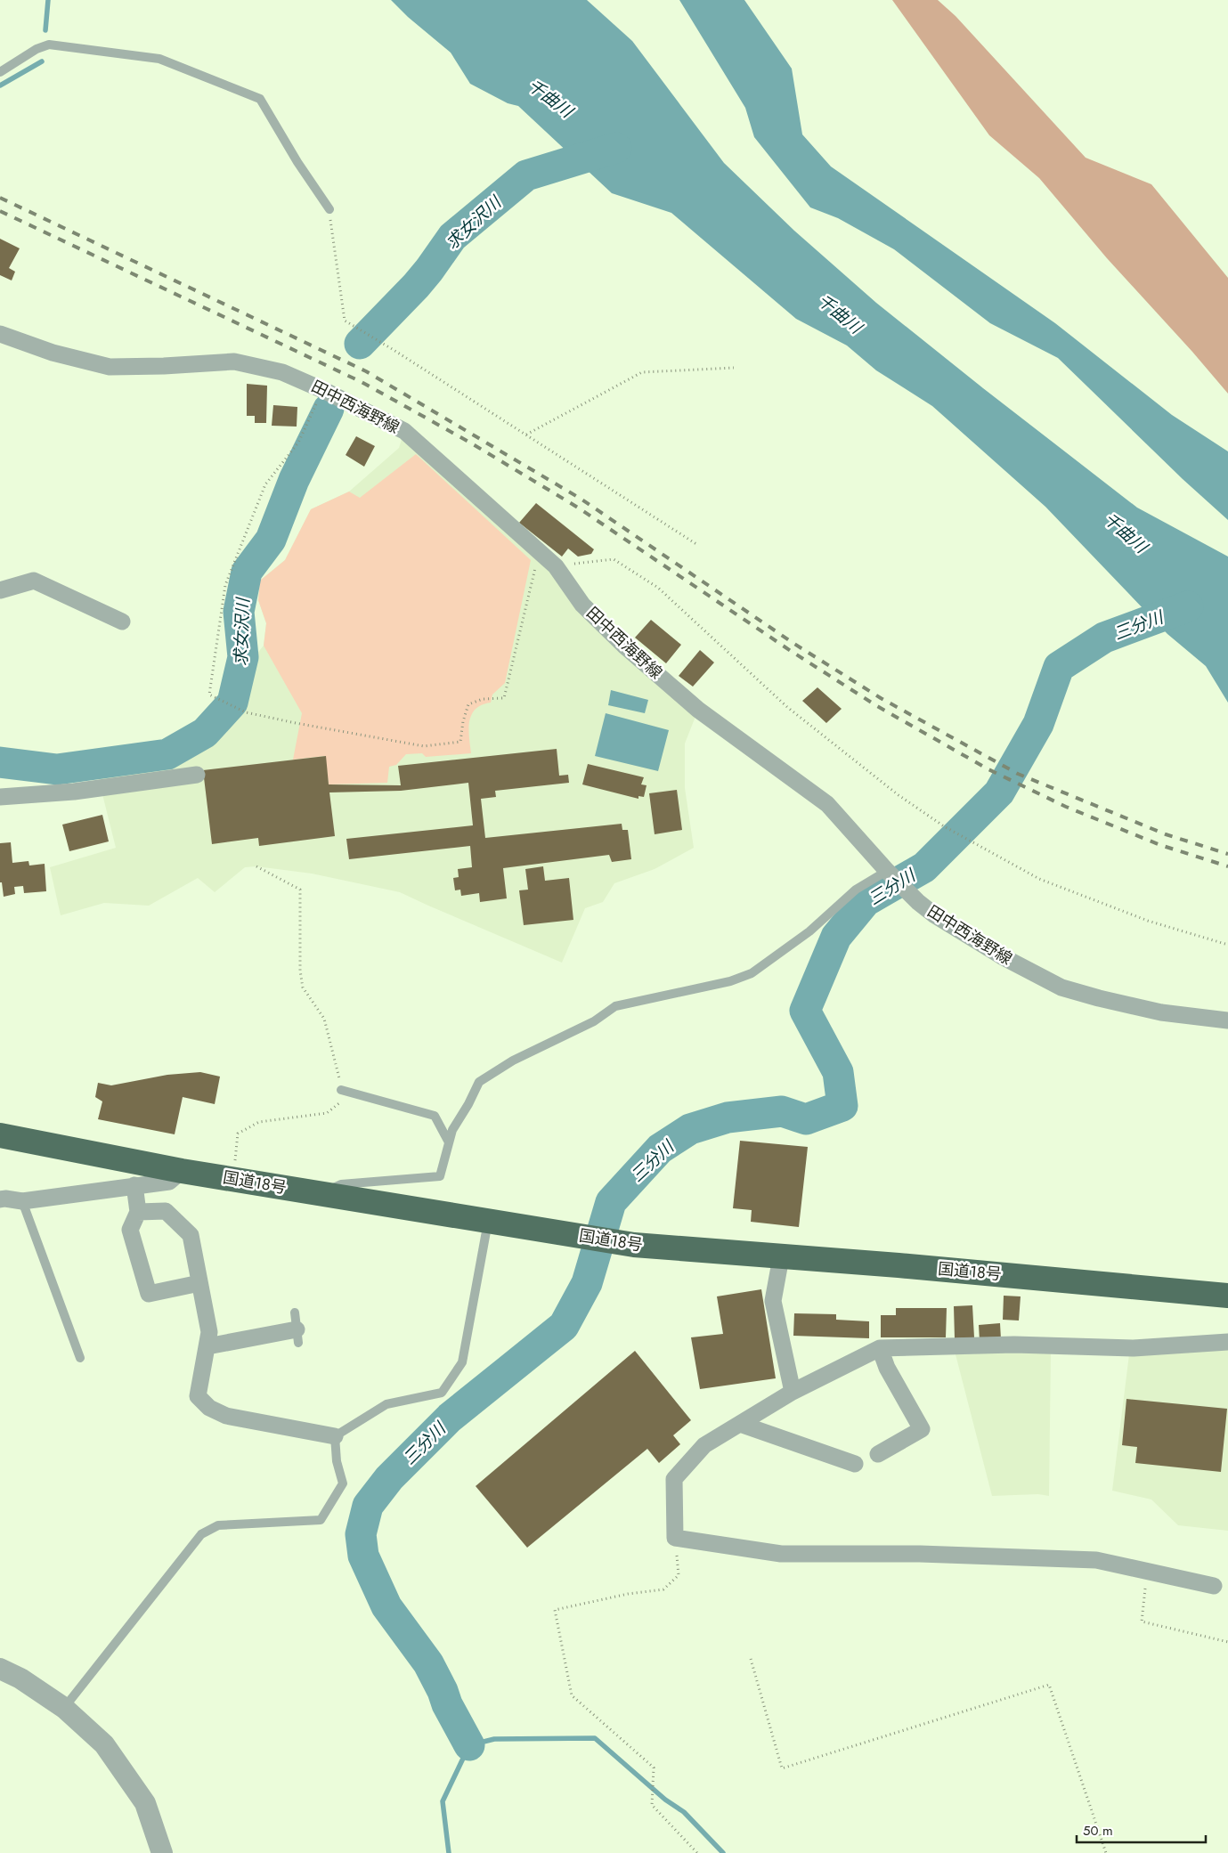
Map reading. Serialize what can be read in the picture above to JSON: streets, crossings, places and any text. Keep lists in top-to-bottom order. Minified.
{"streets":{"highway":["国道18号"],"street":["田中西海野線"]},"water":["千曲川","求女沢川","三分川"],"scale_bar":"50 m"}
